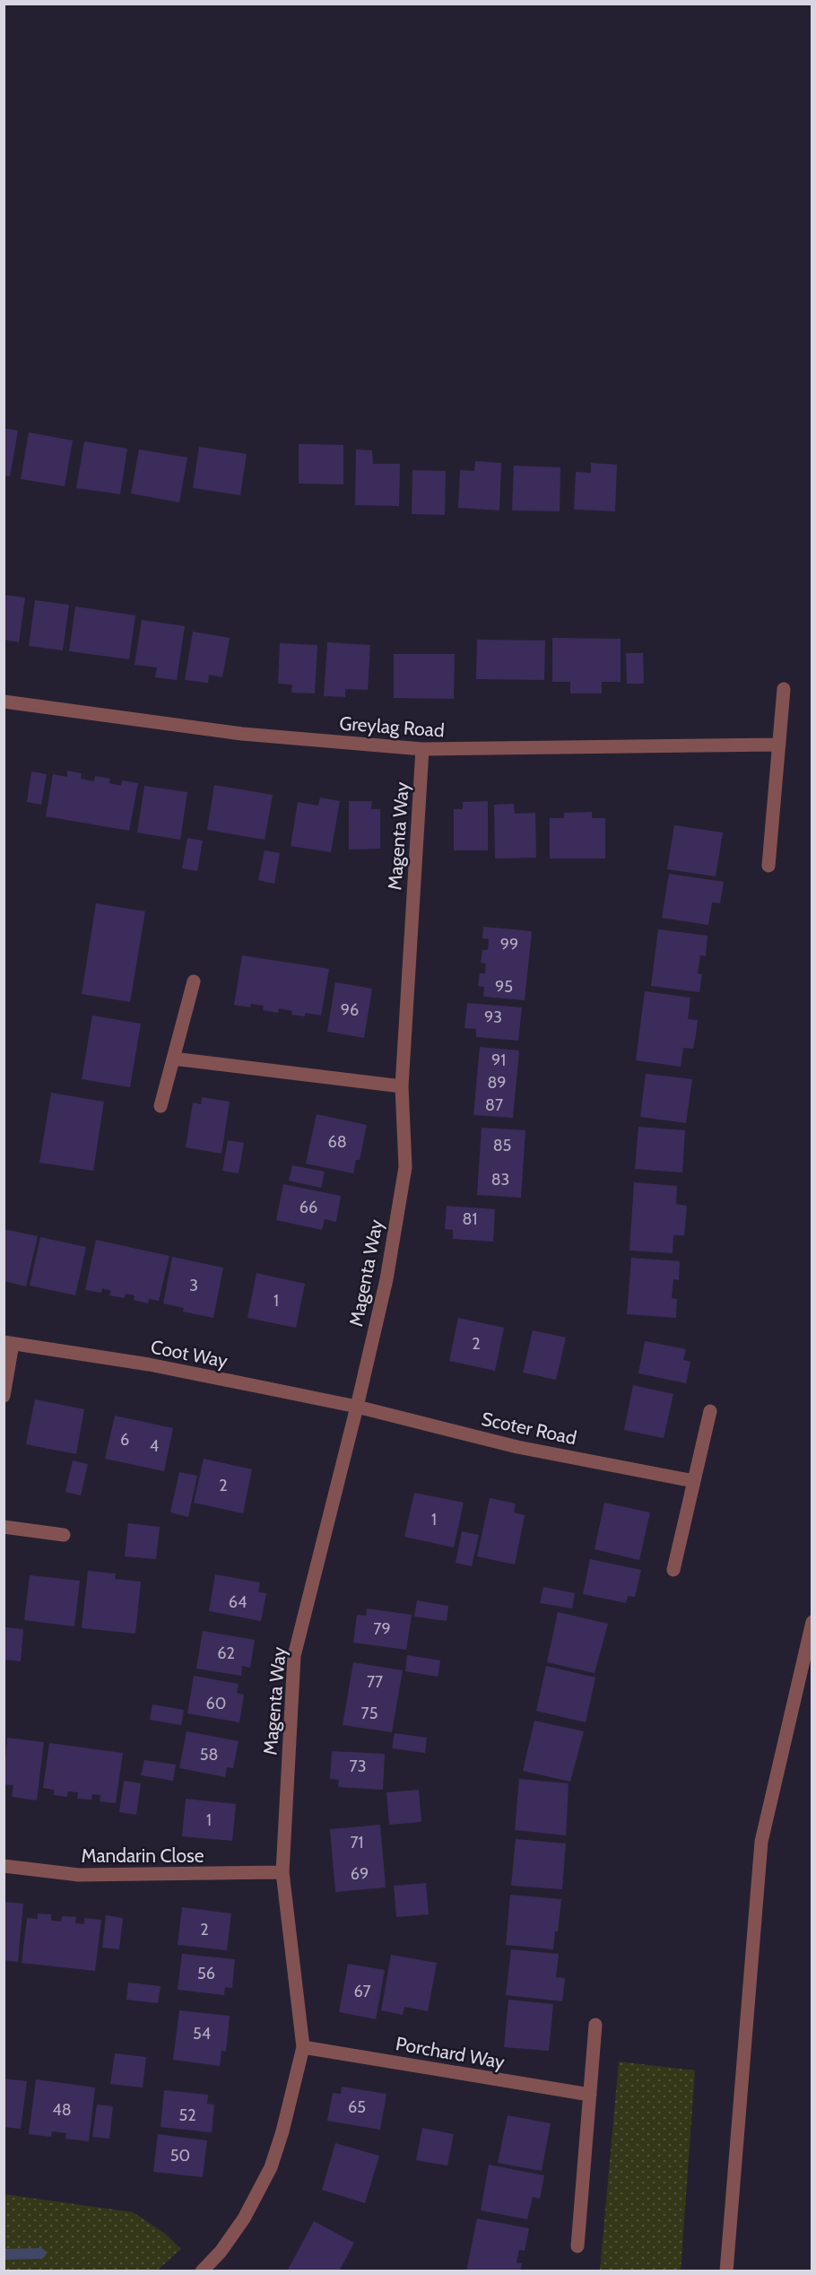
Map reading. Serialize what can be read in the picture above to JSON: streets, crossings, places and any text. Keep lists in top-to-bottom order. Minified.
{"streets":{"street":["Greylag Road","Magenta Way","Coot Way","Scoter Road","Mandarin Close","Porchard Way"]},"crossings":[["Greylag Road","Magenta Way"],["Magenta Way","Coot Way"],["Magenta Way","Scoter Road"],["Magenta Way","Mandarin Close"],["Magenta Way","Porchard Way"],["Coot Way","Scoter Road"]],"house_numbers":["99","95","96","93","91","89","87","68","85","83","66","81","3","1","2","6","4","2","1","64","79","62","77","60","75","58","73","1","71","69","2","56","67","54","65","48","52","50"]}
